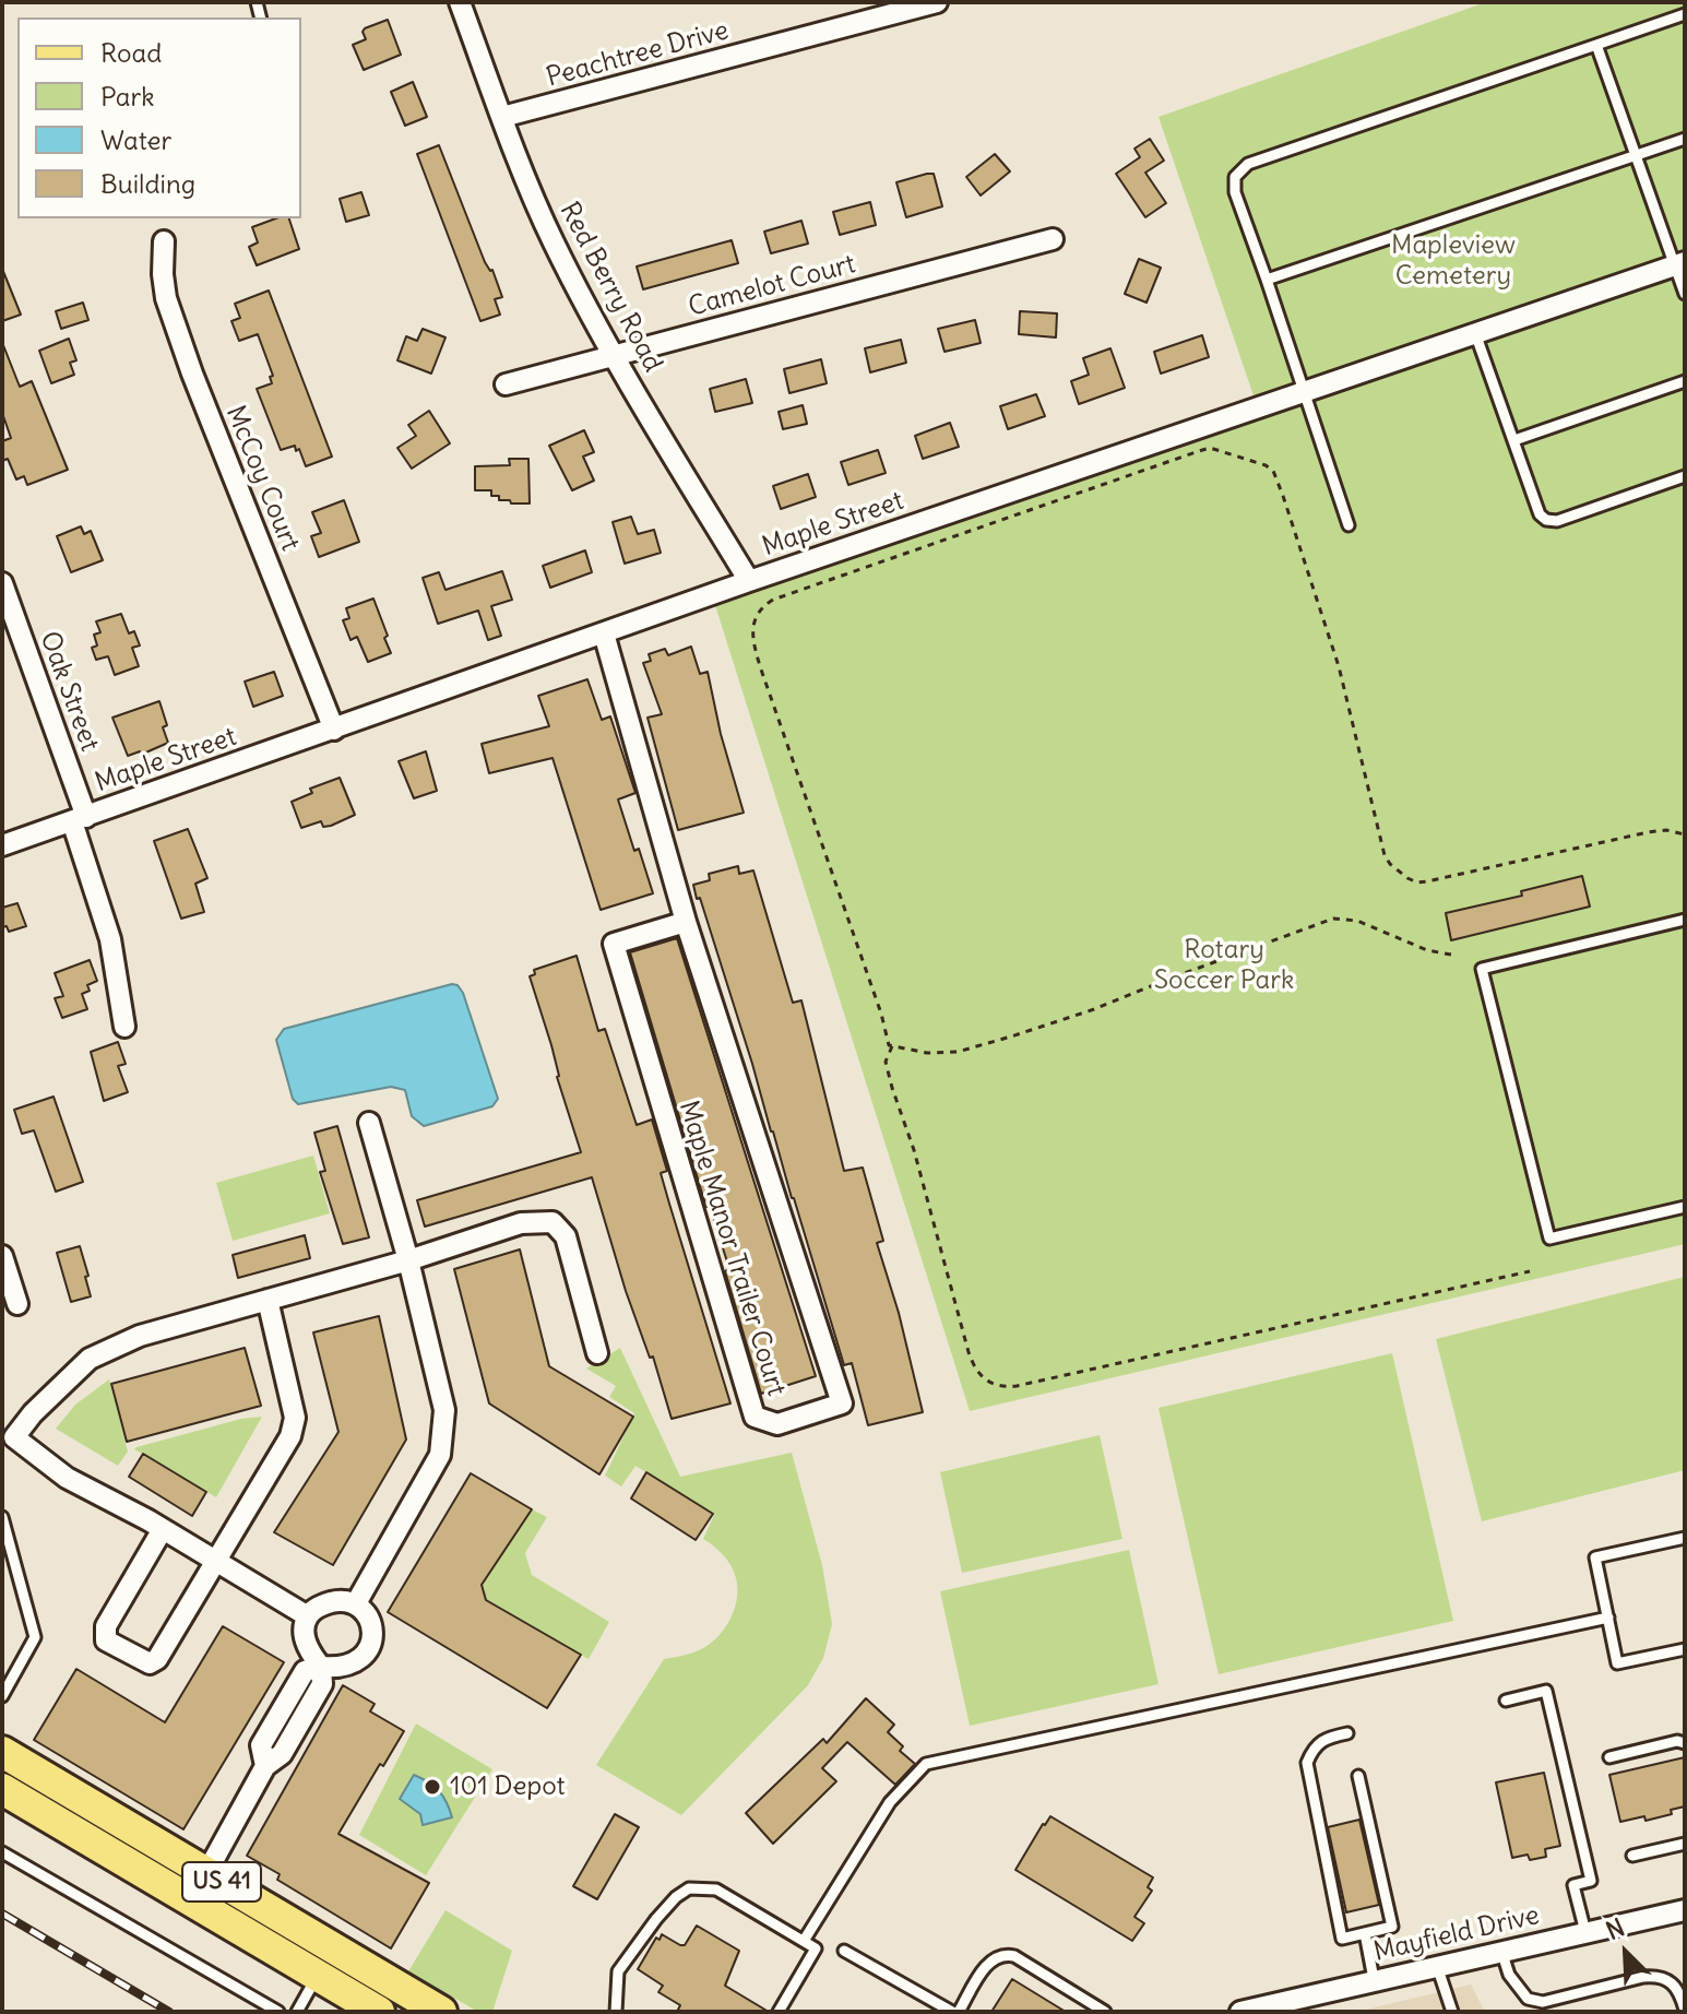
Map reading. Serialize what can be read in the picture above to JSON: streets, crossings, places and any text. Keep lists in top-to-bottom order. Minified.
{"streets":{"main road":["US 41"],"street":["Peachtree Drive","Camelot Court","Red Berry Road","McCoy Court","Maple Street","Oak Street","Maple Manor Trailer Court","Mayfield Drive"]},"crossings":[["Peachtree Drive","Red Berry Road"],["Camelot Court","Red Berry Road"],["Red Berry Road","Maple Street"],["McCoy Court","Maple Street"],["Maple Street","Oak Street"],["Maple Street","Maple Manor Trailer Court"]],"parks":["Mapleview Cemetery","Rotary Soccer Park"],"places":["101 Depot"],"legend":["Road","Park","Water","Building"],"north":"top left"}
